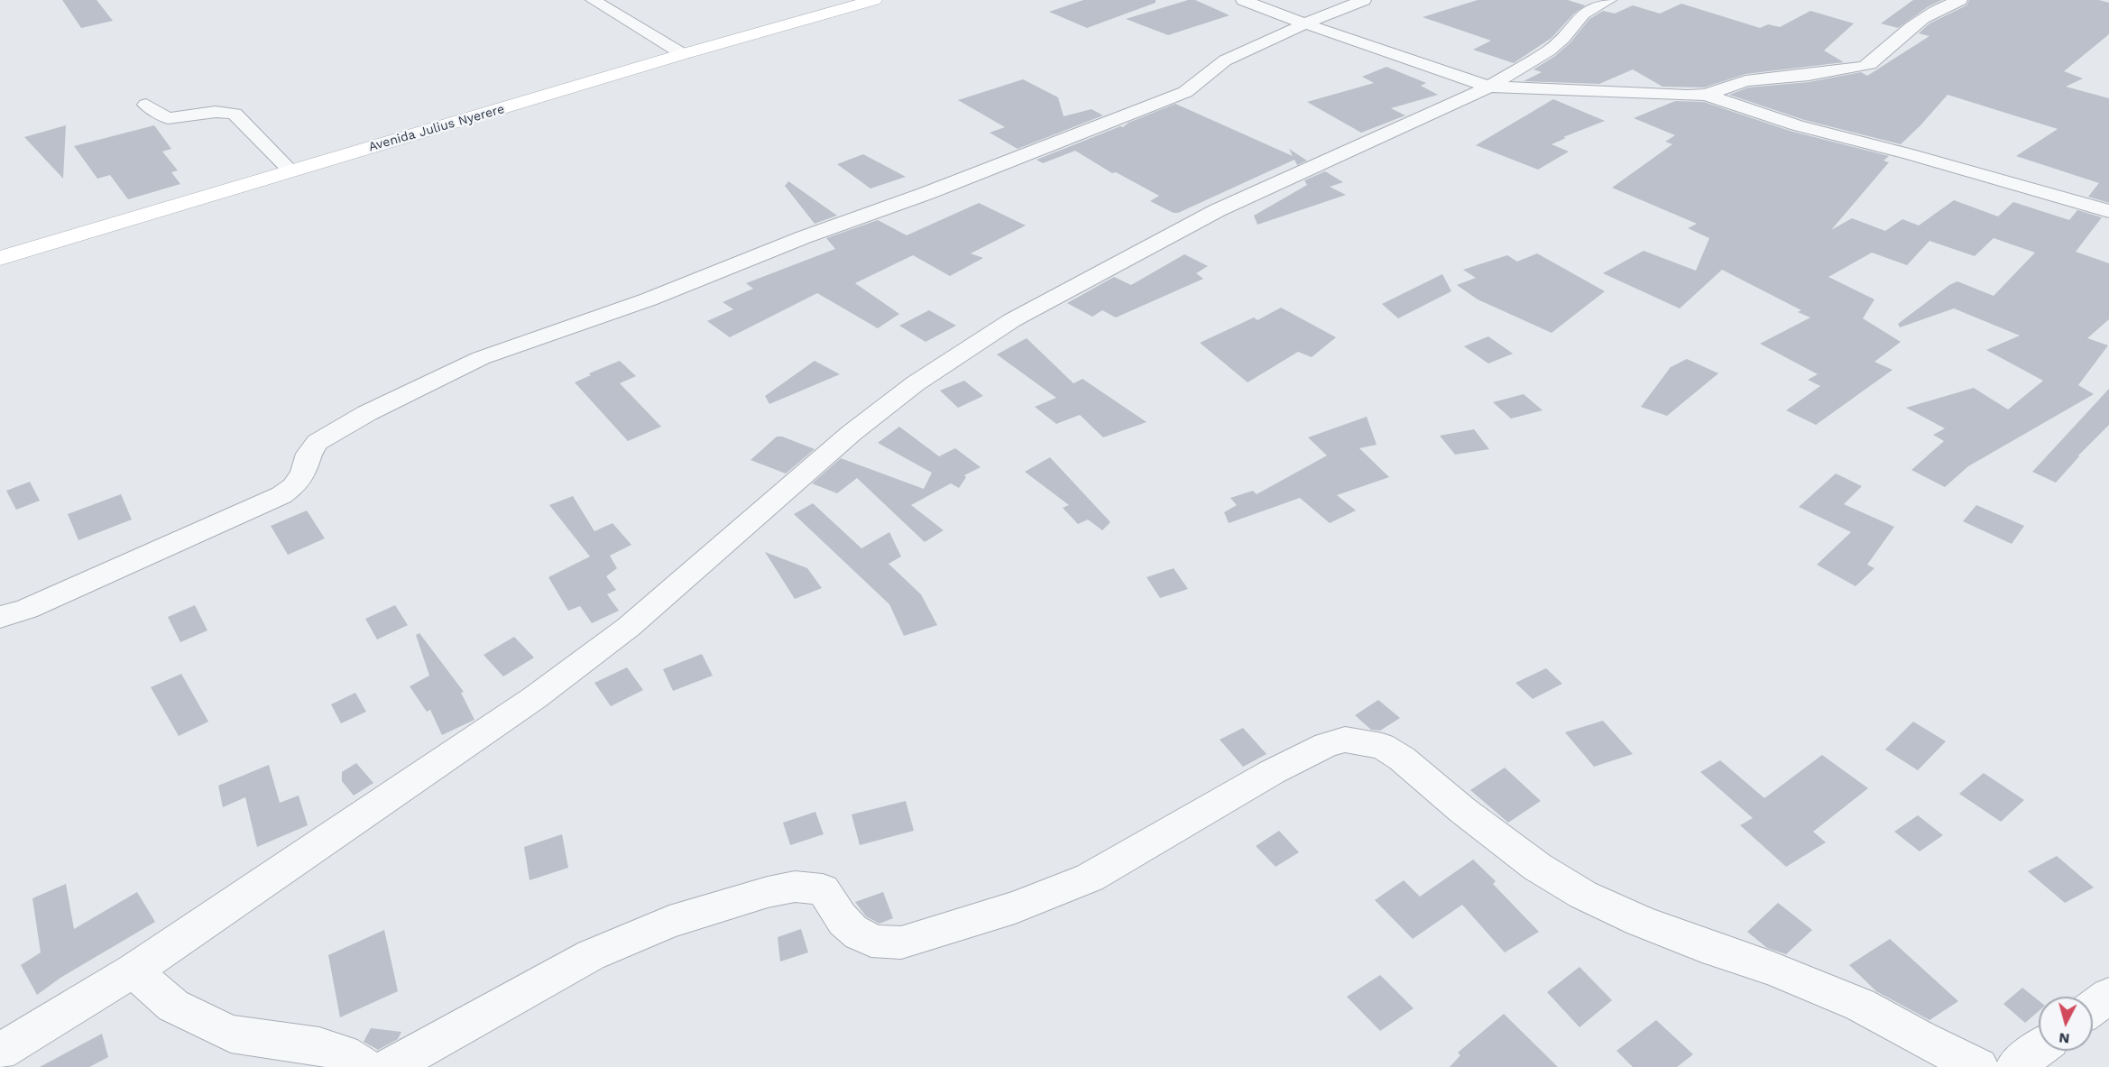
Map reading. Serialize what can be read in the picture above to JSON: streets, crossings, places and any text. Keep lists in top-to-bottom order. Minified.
{"streets":{"street":["Avenida Julius Nyerere"]},"north":"bottom"}
